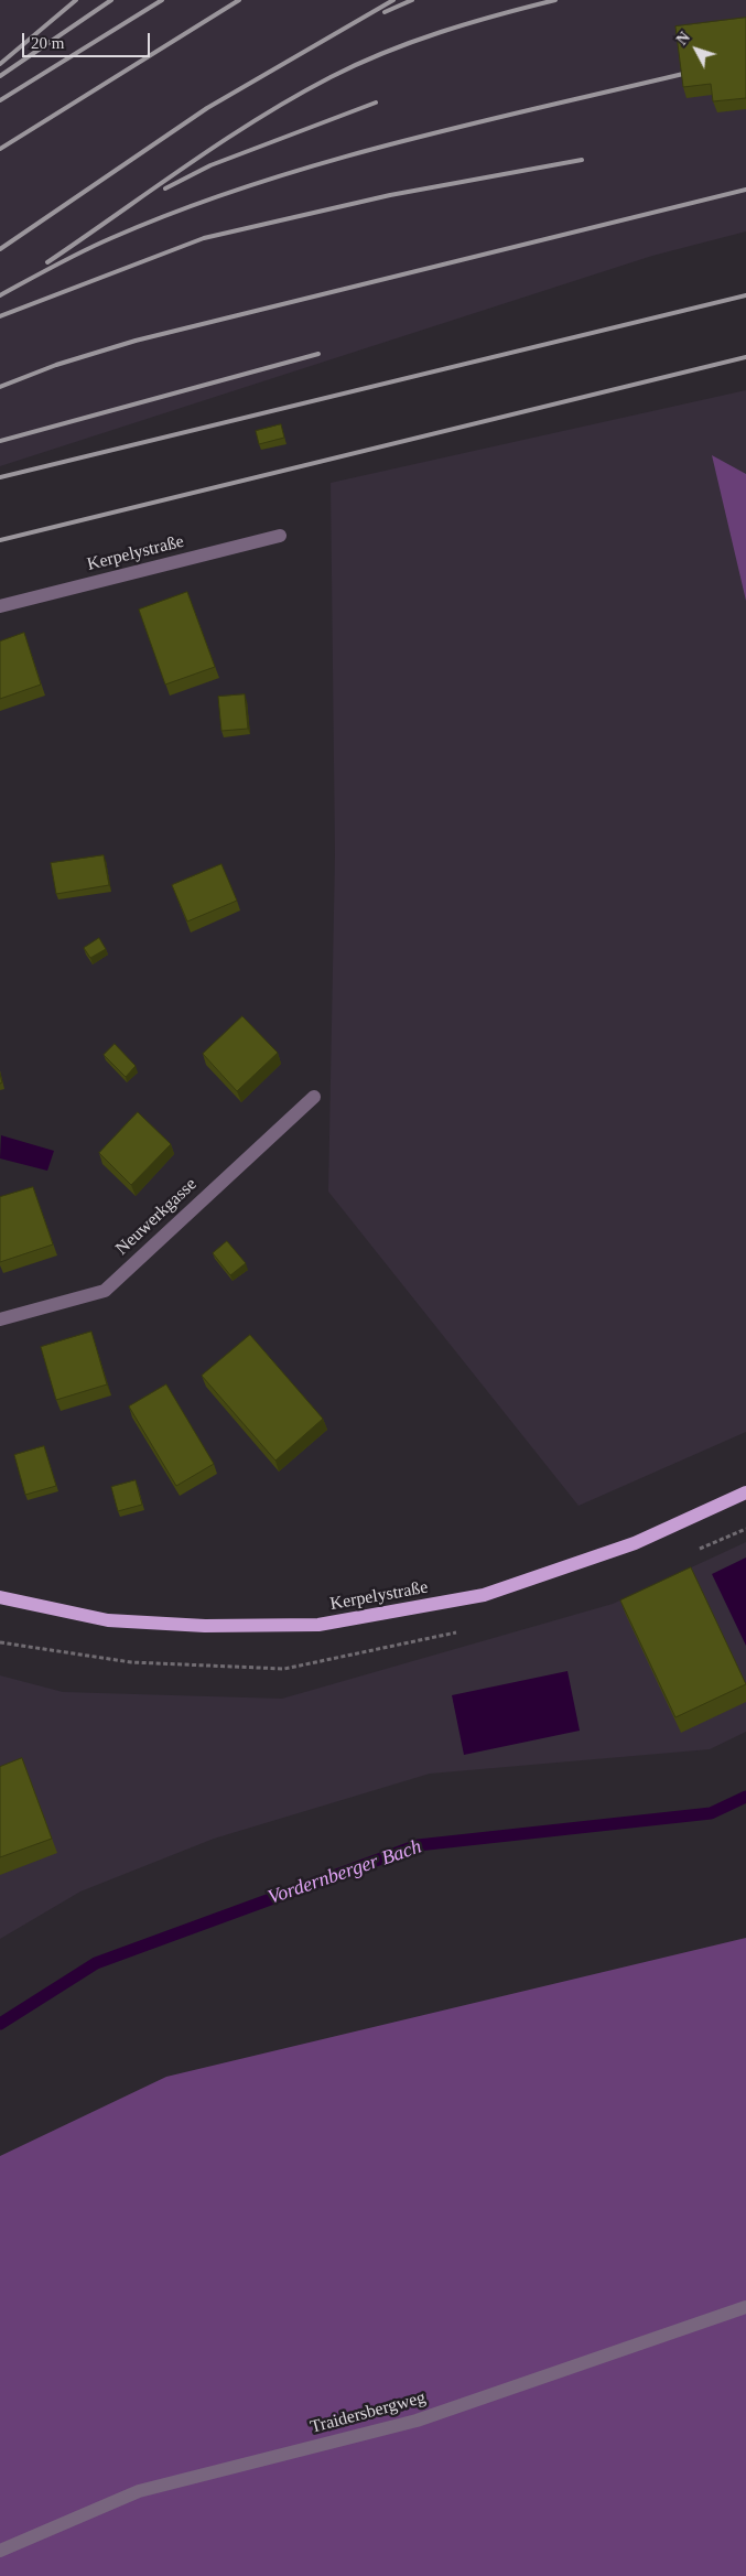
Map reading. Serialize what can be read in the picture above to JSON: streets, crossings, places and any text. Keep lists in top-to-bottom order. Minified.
{"streets":{"main road":["Kerpelystraße"],"street":["Neuwerkgasse","Traidersbergweg"]},"water":["Vordernberger Bach"],"scale_bar":"20 m","north":"top left"}
